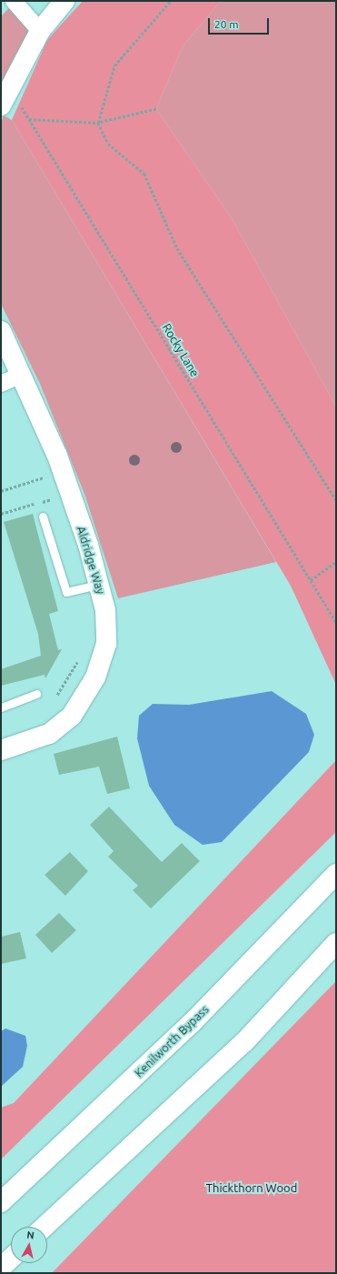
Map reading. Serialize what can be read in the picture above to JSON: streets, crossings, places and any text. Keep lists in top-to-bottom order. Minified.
{"streets":{"main road":["Aldridge Way","Kenilworth Bypass"],"path":["Rocky Lane"]},"parks":["Thickthorn Wood"],"scale_bar":"20 m","north":"top"}
